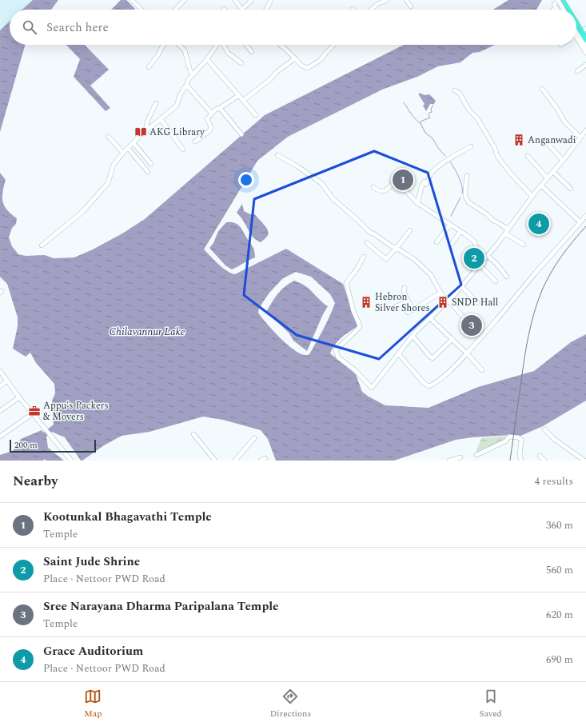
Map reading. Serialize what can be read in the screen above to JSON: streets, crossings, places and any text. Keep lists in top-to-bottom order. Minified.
{"water":["Chilavannur Lake"],"places":{"library":["AKG Library"],"building":["Anganwadi","Hebron Silver Shores","SNDP Hall"],"office":["Appu's Packers & Movers"]},"scale_bar":"200 m","page":{"search":"Search here","pins":["1","4","2","3"],"scale":"200 m","heading":["Nearby","4 results"],"list":[{"mark":"1","name":"Kootunkal Bhagavathi Temple","note":"Temple","value":"360 m"},{"mark":"2","name":"Saint Jude Shrine","note":"Place · Nettoor PWD Road","value":"560 m"},{"mark":"3","name":"Sree Narayana Dharma Paripalana Temple","note":"Temple","value":"620 m"},{"mark":"4","name":"Grace Auditorium","note":"Place · Nettoor PWD Road","value":"690 m"}],"nav":["Map","Directions","Saved"]}}
